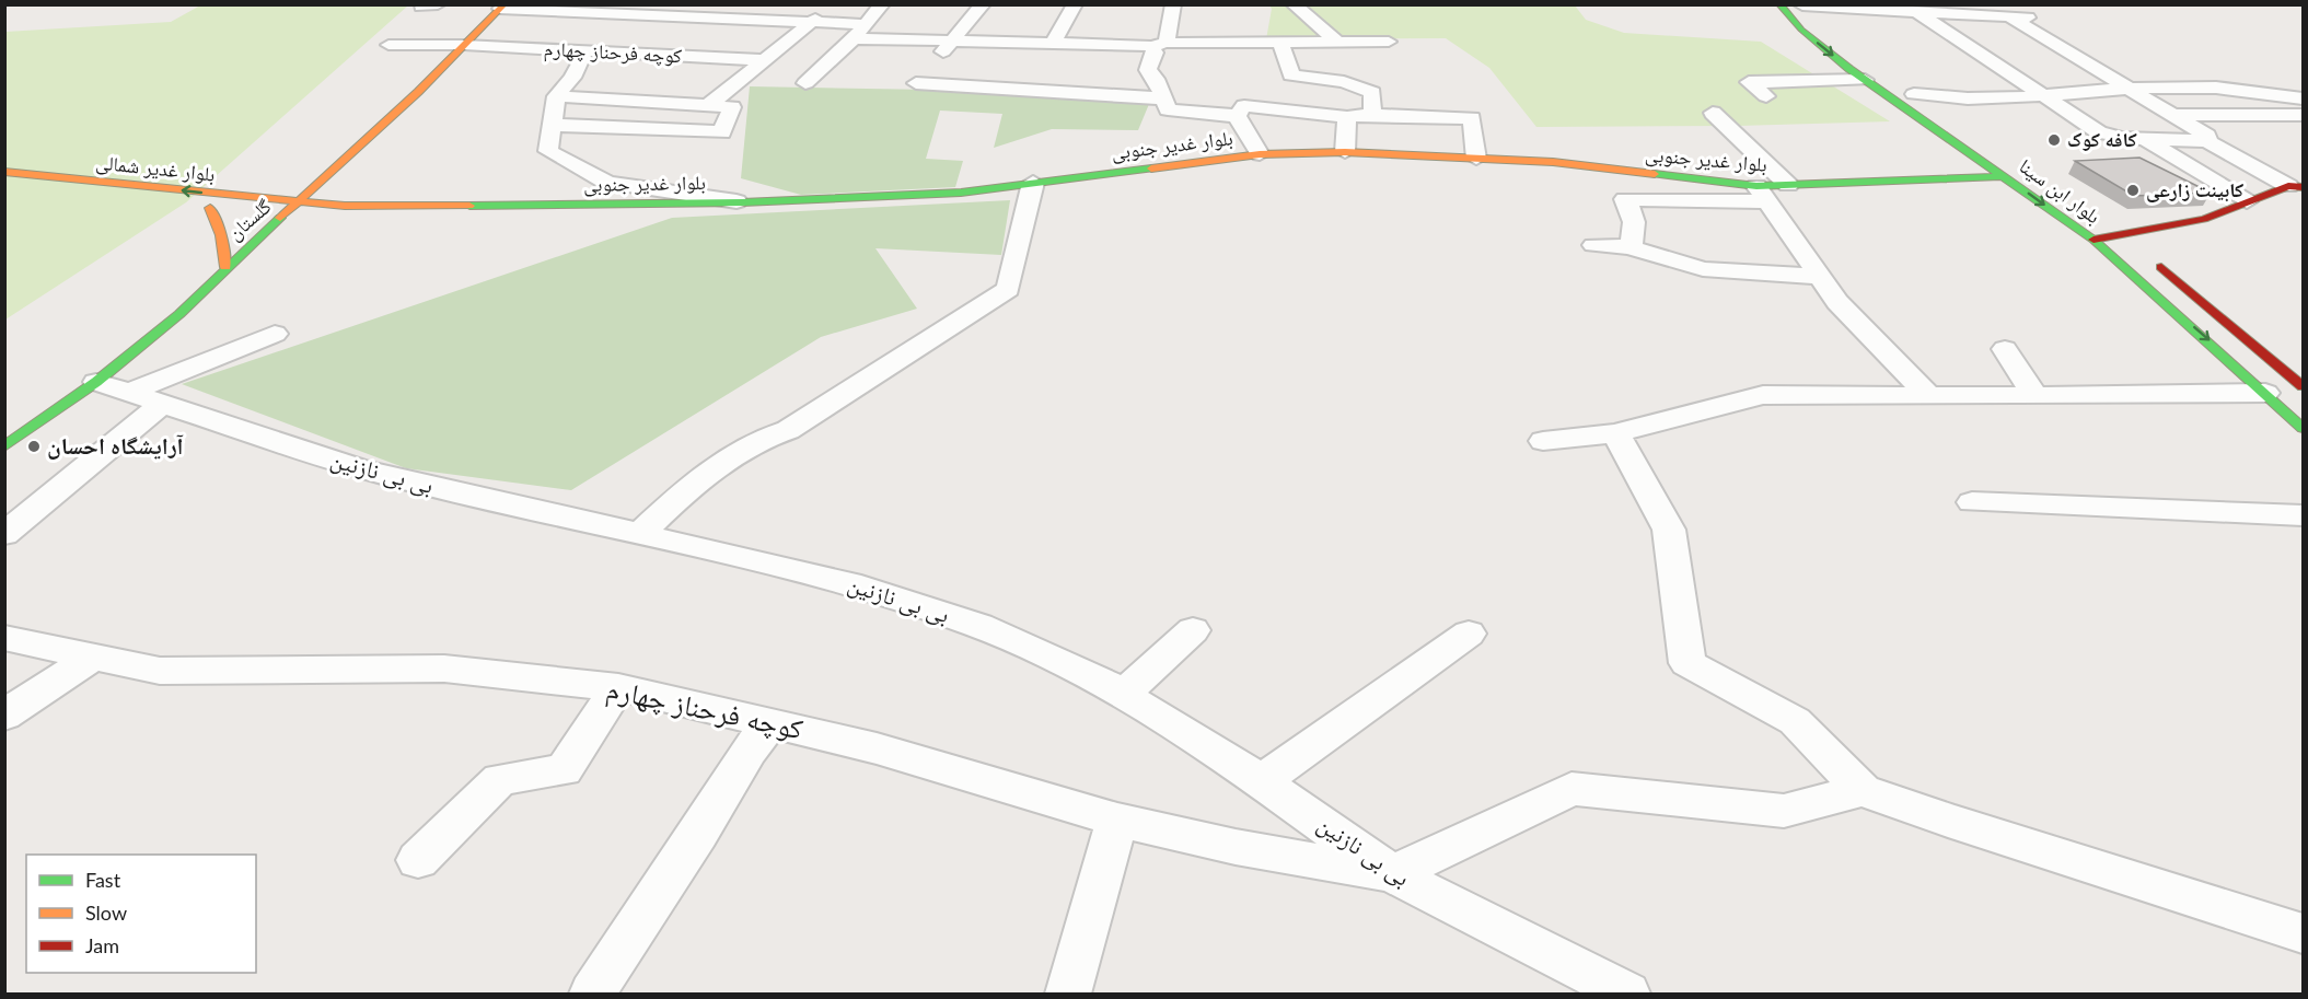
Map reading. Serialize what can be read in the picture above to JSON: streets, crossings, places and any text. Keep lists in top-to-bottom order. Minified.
{"streets":{"main road":["بلوار غدیر جنوبی","بلوار غدیر شمالی","بلوار ابن سینا","گلستان"],"street":["کوچه فرحناز چهارم","بی بی نازنین"]},"crossings":[["کوچه فرحناز چهارم","گلستان"],["کوچه فرحناز چهارم","بی بی نازنین"],["بلوار غدیر جنوبی","بلوار غدیر شمالی"],["بلوار غدیر جنوبی","بلوار ابن سینا"],["بلوار غدیر جنوبی","گلستان"],["بلوار غدیر شمالی","گلستان"],["گلستان","بی بی نازنین"]],"places":["کافه کوک","کابینت زارعی","آرایشگاه احسان"],"legend":["Fast","Slow","Jam"]}
